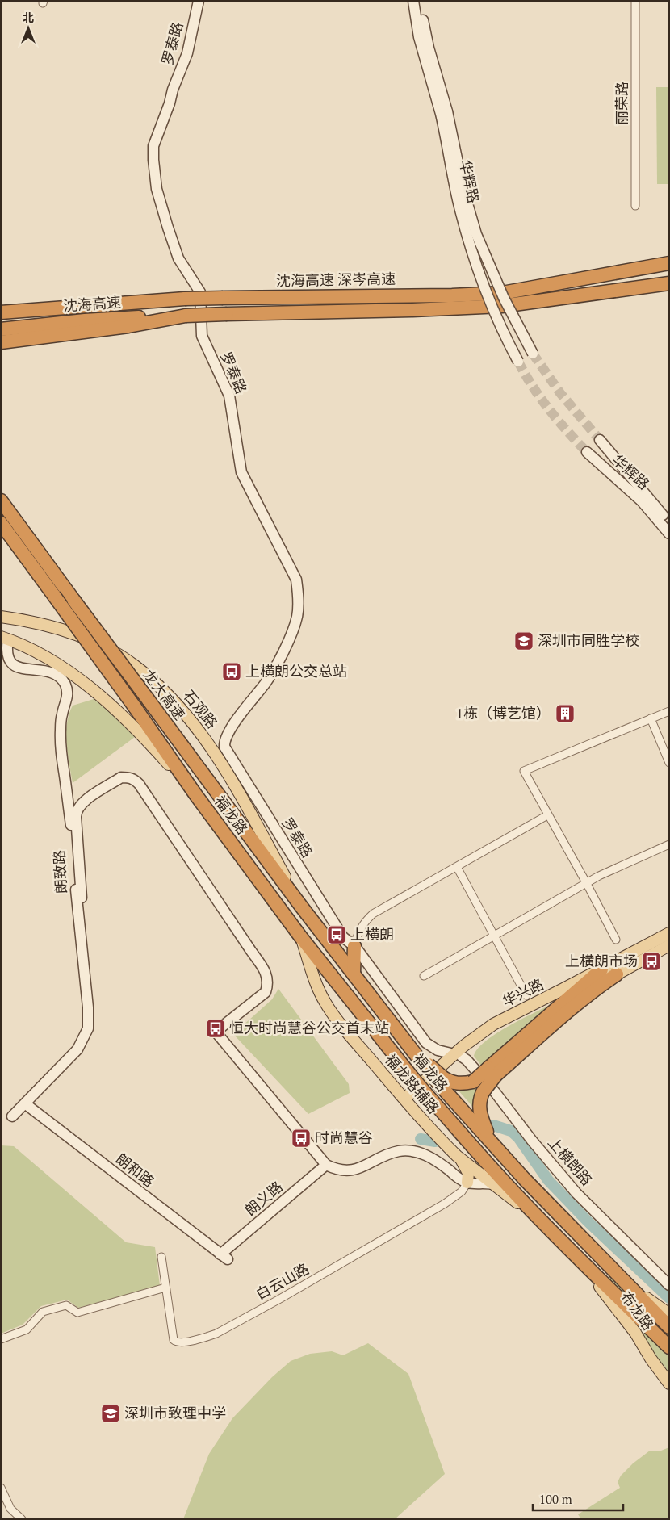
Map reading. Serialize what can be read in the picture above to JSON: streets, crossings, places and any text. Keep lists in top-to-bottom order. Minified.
{"streets":{"highway":["沈海高速 深岑高速","沈海高速","龙大高速","福龙路"],"main road":["石观路","华兴路","福龙路辅路","布龙路"],"street":["罗泰路","丽荣路","华辉路","朗致路","上横朗路","朗和路","朗义路","白云山路"]},"crossings":[["罗泰路","华兴路"],["罗泰路","上横朗路"],["沈海高速 深岑高速","沈海高速"],["龙大高速","石观路"],["龙大高速","福龙路"],["石观路","福龙路"],["福龙路","福龙路辅路"],["福龙路","布龙路"],["朗致路","朗和路"],["华兴路","福龙路辅路"],["华兴路","上横朗路"],["朗和路","朗义路"]],"places":{"school or university":["深圳市同胜学校","深圳市致理中学"],"bus stop":["上横朗公交总站","上横朗","上横朗市场","恒大时尚慧谷公交首末站","时尚慧谷"],"building":["1栋（博艺馆）"]},"scale_bar":"100 m","north":"top"}
